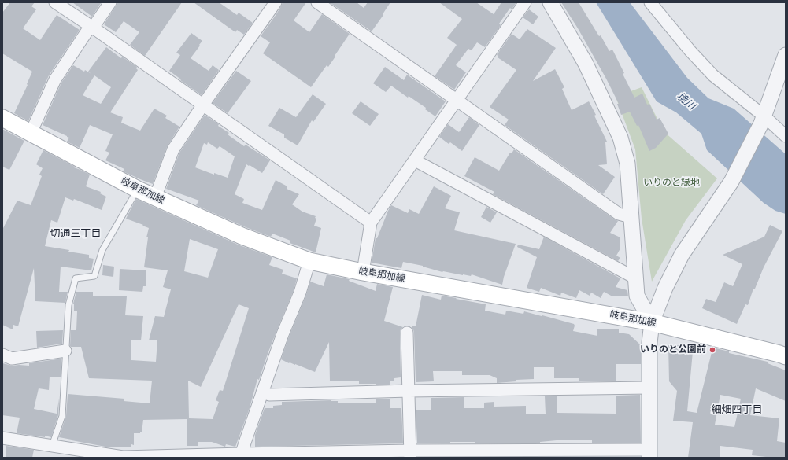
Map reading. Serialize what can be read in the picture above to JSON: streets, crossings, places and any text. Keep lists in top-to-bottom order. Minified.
{"streets":{"main road":["岐阜那加線"]},"districts":["切通三丁目","細畑四丁目"],"water":["境川"],"parks":["いりのと緑地"],"places":["いりのと公園前"]}
